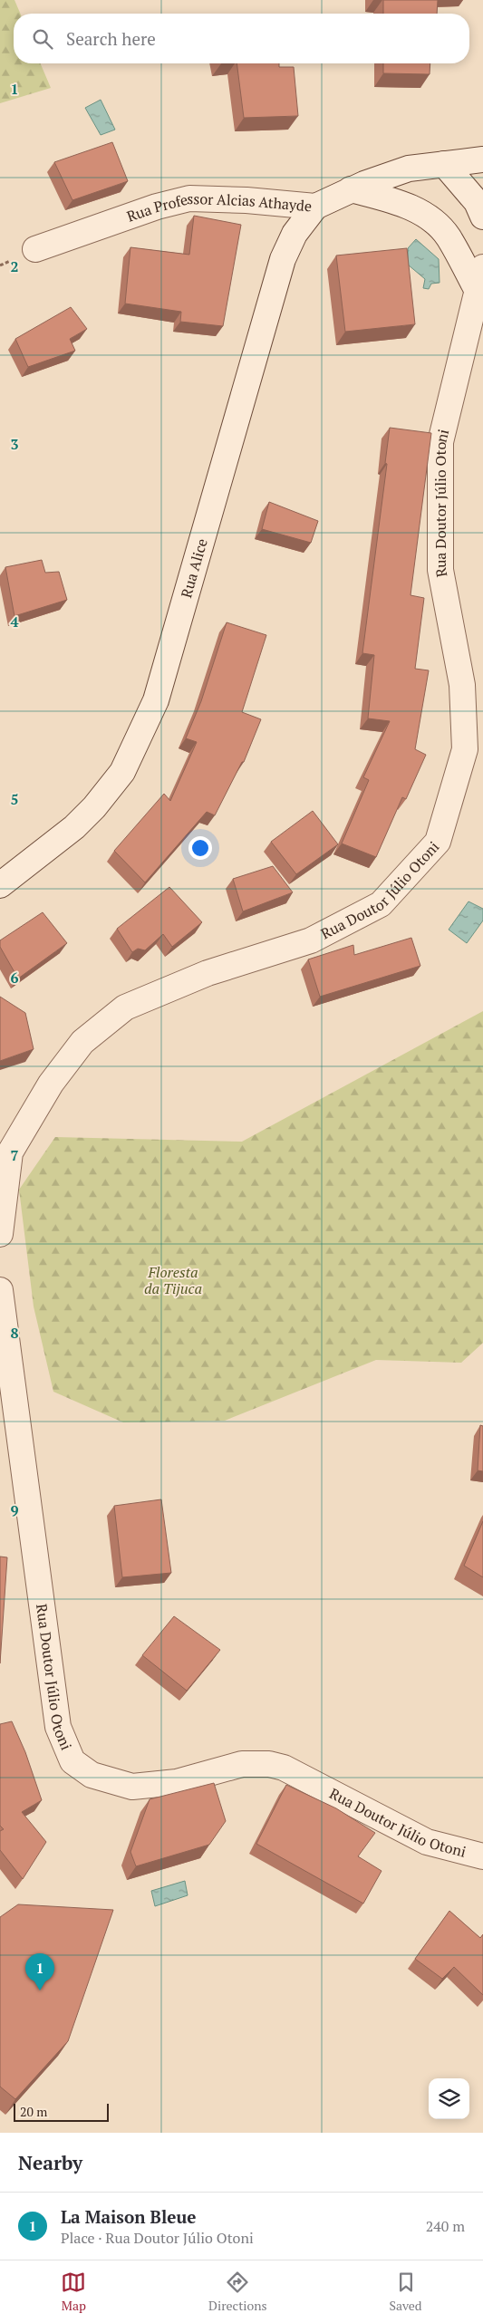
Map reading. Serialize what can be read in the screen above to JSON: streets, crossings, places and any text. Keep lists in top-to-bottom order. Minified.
{"streets":{"street":["Rua Professor Alcias Athayde","Rua Doutor Júlio Otoni","Rua Alice"]},"crossings":[["Rua Professor Alcias Athayde","Rua Alice"]],"parks":["Floresta da Tijuca"],"scale_bar":"20 m","page":{"search":"Search here","pins":"1","scale":"20 m","heading":"Nearby","list":[{"mark":"1","name":"La Maison Bleue","note":"Place · Rua Doutor Júlio Otoni","value":"240 m"}],"nav":["Map","Directions","Saved"]},"grid":{"rows":["1","2","3","4","5","6","7","8","9"]}}
